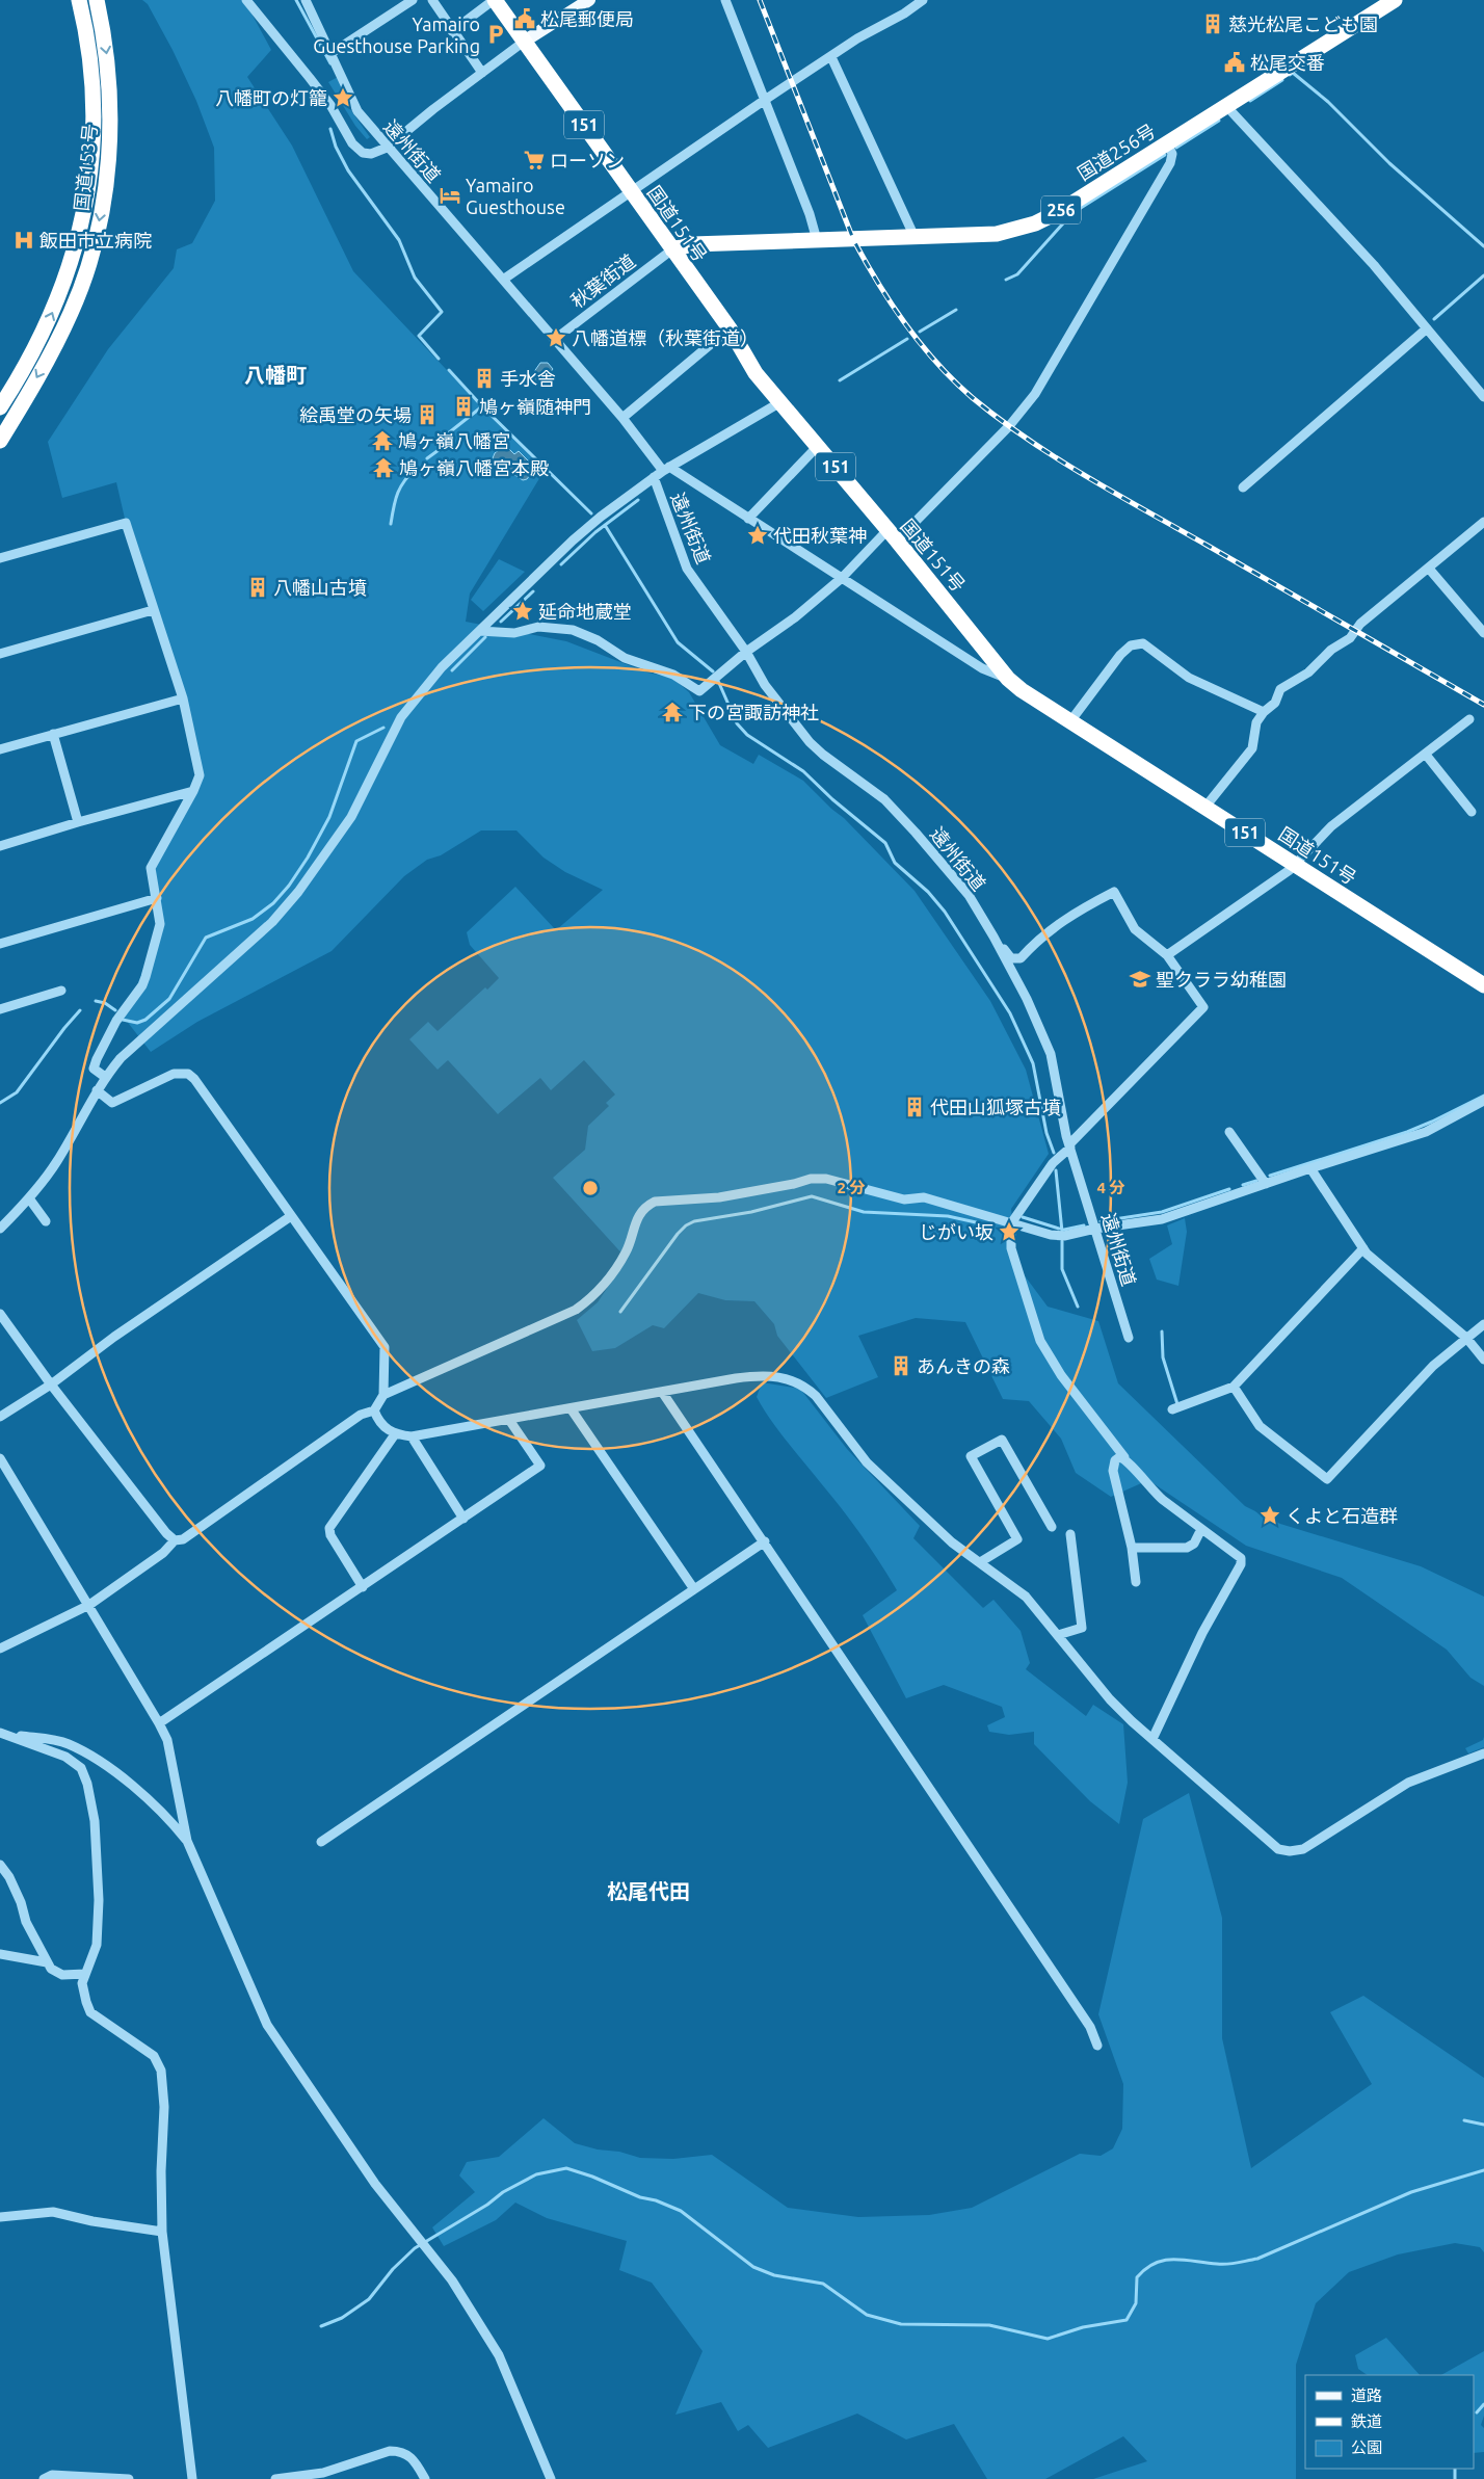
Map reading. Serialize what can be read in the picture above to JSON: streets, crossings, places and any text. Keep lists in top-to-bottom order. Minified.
{"streets":{"highway":["151","国道256号","国道153号","256","国道151号"],"street":["遠州街道","秋葉街道"]},"crossings":[["遠州街道","国道151号"],["遠州街道","秋葉街道"],["国道256号","国道151号"],["国道256号","秋葉街道"],["国道151号","秋葉街道"]],"districts":["八幡町","松尾代田"],"places":{"public building":["松尾郵便局","松尾交番"],"building":["慈光松尾こども園","手水舎","鳩ヶ嶺随神門","絵禹堂の矢場","八幡山古墳","代田山狐塚古墳","あんきの森"],"parking":["Yamairo Guesthouse Parking"],"place":["八幡町の灯籠","八幡道標（秋葉街道）","代田秋葉神","延命地蔵堂","じがい坂","くよと石造群"],"supermarket":["ローソン"],"hotel":["Yamairo Guesthouse"],"hospital":["飯田市立病院"],"temple":["鳩ヶ嶺八幡宮","鳩ヶ嶺八幡宮本殿","下の宮諏訪神社"],"school or university":["聖クララ幼稚園"]},"legend":["道路","鉄道","公園"],"rings":["2 分","4 分"]}
